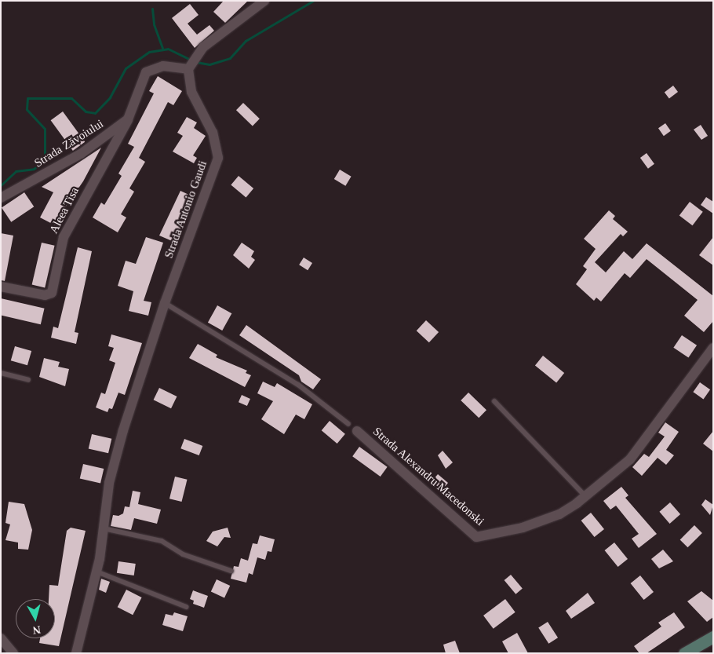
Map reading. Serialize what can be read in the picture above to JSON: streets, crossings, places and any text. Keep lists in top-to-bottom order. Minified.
{"streets":{"street":["Strada Zăvoiului","Strada Antonio Gaudi","Aleea Tisa","Strada Alexandru Macedonski"]},"crossings":[["Strada Zăvoiului","Aleea Tisa"]],"north":"bottom"}
